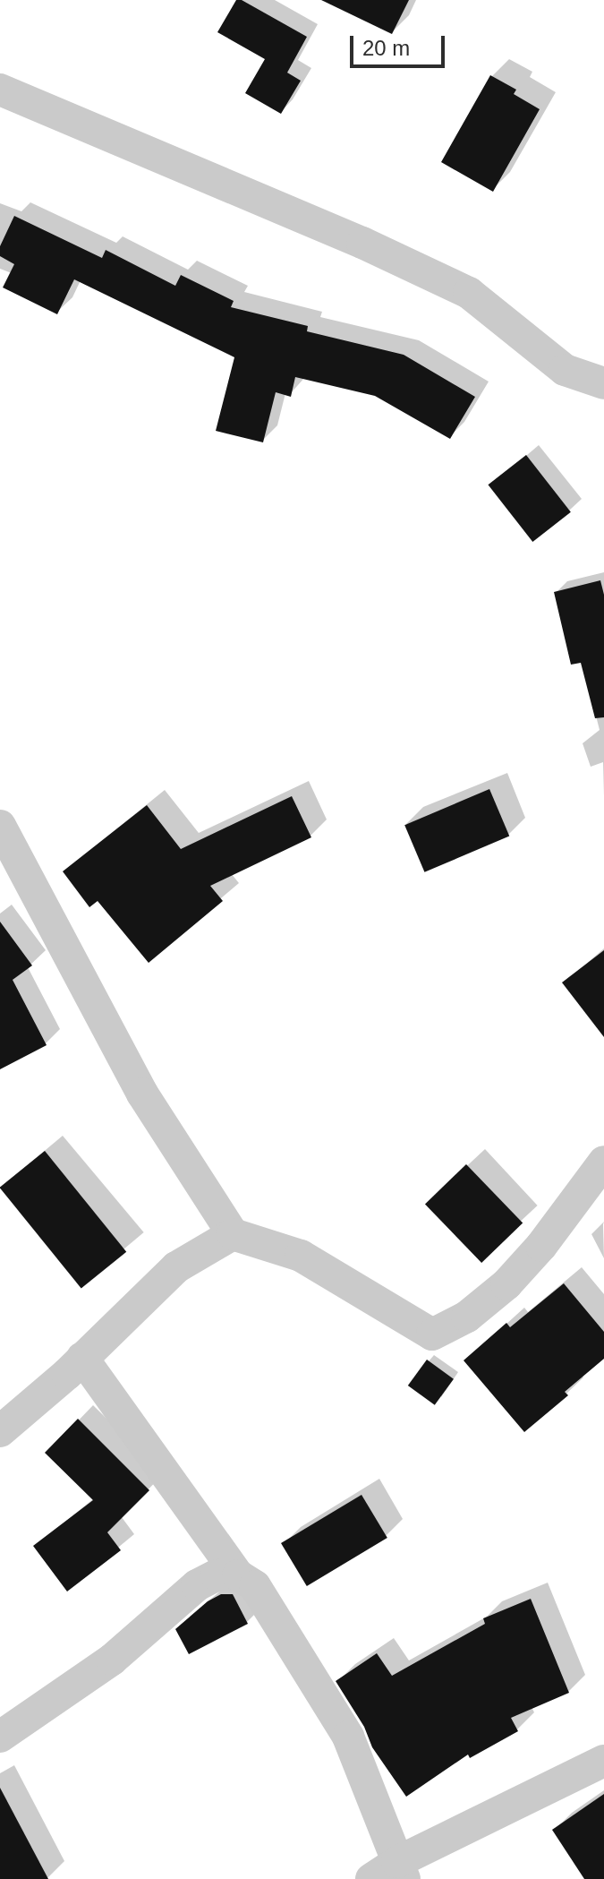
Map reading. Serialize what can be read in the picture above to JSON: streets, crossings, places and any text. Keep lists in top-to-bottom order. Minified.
{"scale_bar":"20 m"}
